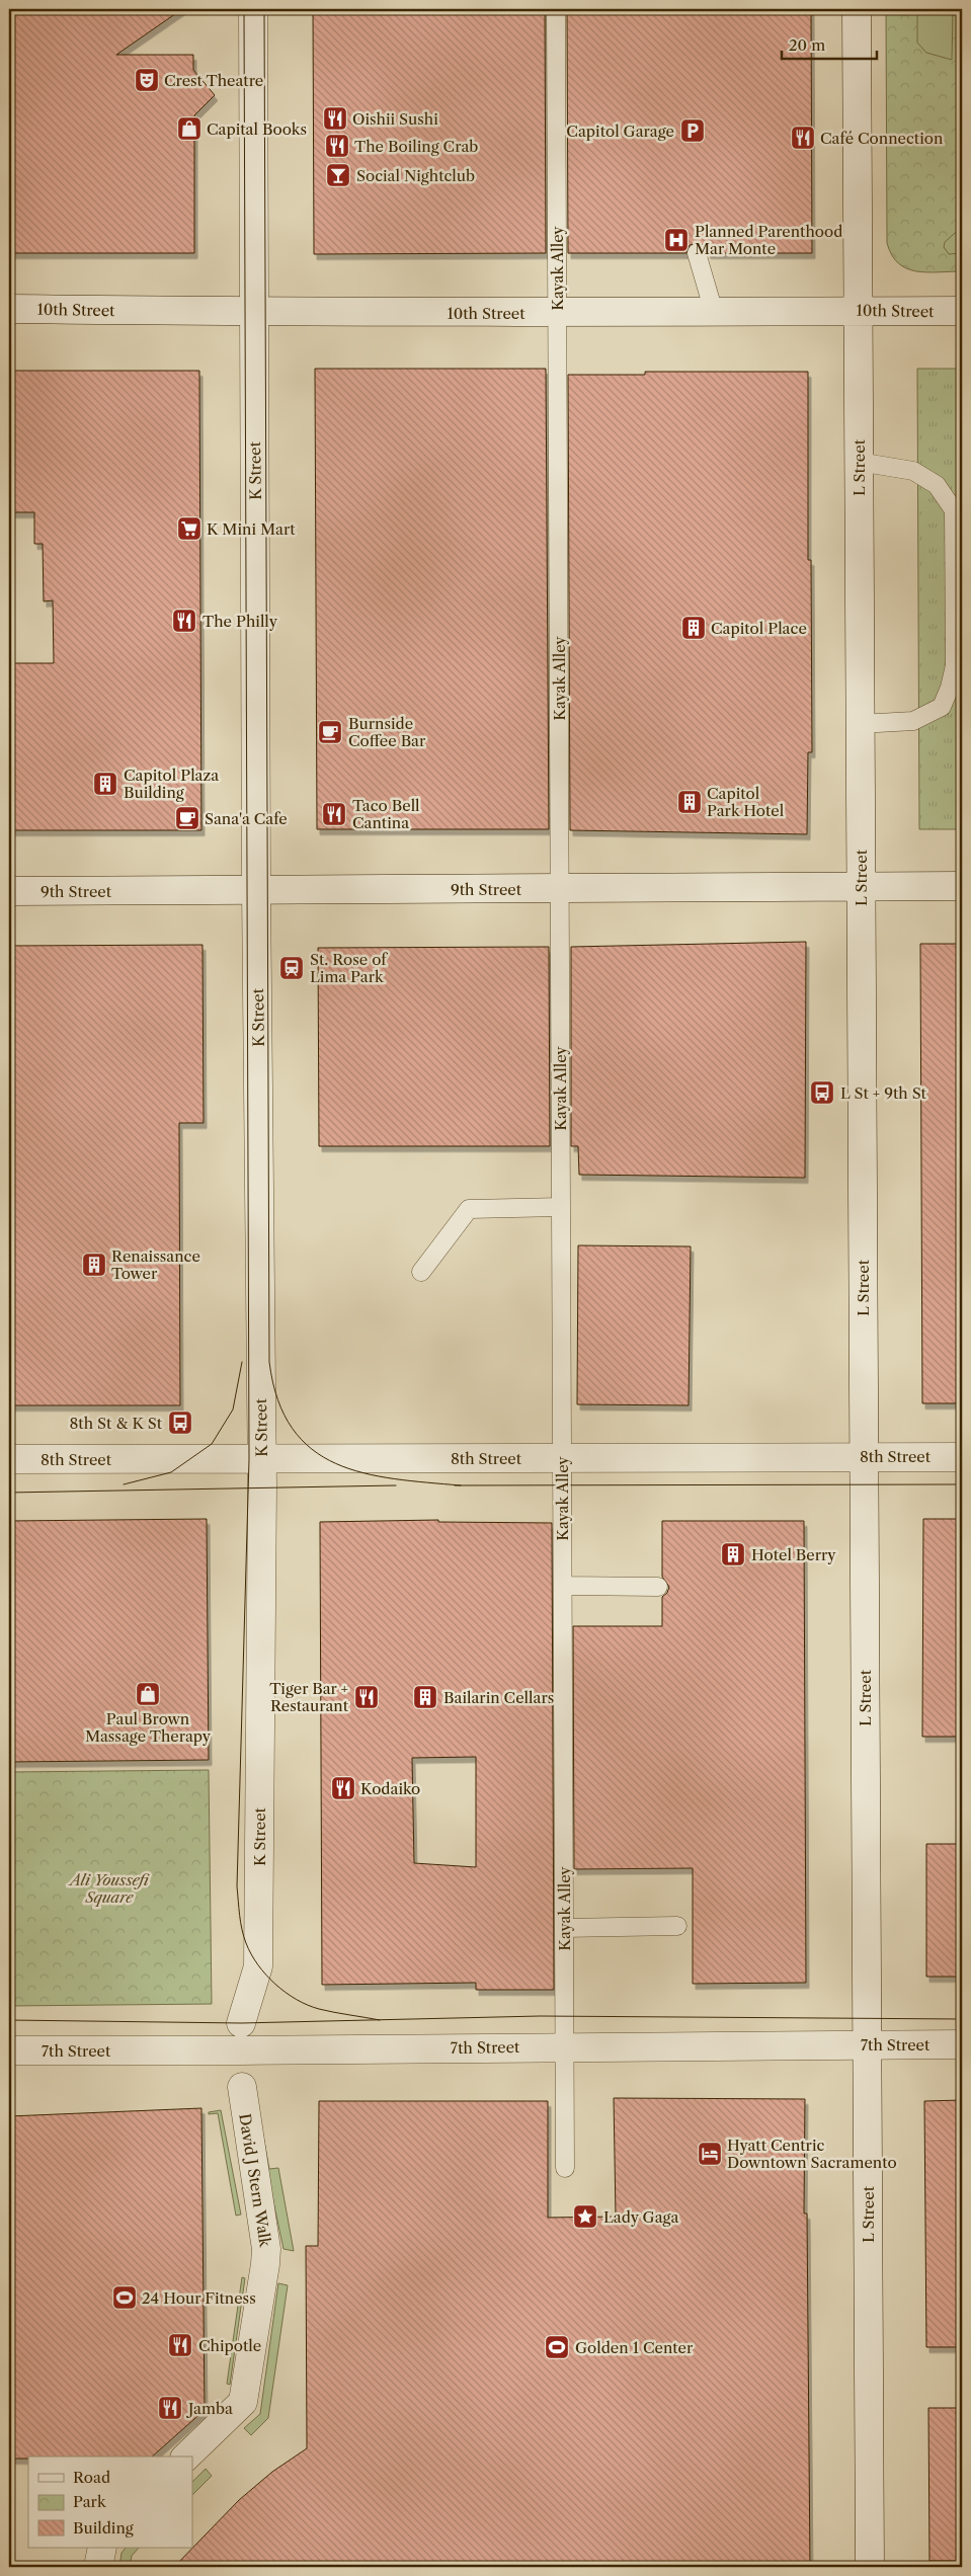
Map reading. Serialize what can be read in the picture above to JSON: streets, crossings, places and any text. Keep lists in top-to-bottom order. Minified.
{"streets":{"street":["10th Street","L Street","K Street","9th Street","8th Street","7th Street","David J Stern Walk"],"lane":["Kayak Alley"]},"crossings":[["Kayak Alley","10th Street"],["Kayak Alley","9th Street"],["Kayak Alley","8th Street"],["Kayak Alley","7th Street"],["10th Street","L Street"],["10th Street","K Street"],["L Street","9th Street"],["L Street","8th Street"],["L Street","7th Street"],["K Street","9th Street"],["K Street","8th Street"]],"parks":["Ali Youssefi Square"],"places":{"theatre":["Crest Theatre"],"restaurant":["Oishii Sushi","Café Connection","The Boiling Crab","The Philly","Taco Bell Cantina","Tiger Bar + Restaurant","Kodaiko","Chipotle","Jamba"],"shop":["Capital Books","Paul Brown Massage Therapy"],"parking":["Capitol Garage"],"bar":["Social Nightclub"],"hospital":["Planned Parenthood Mar Monte"],"supermarket":["K Mini Mart"],"building":["Capitol Place","Capitol Plaza Building","Capitol Park Hotel","Renaissance Tower","Hotel Berry","Bailarin Cellars"],"cafe":["Burnside Coffee Bar","Sana'a Cafe"],"station":["St. Rose of Lima Park"],"bus stop":["L St + 9th St","8th St & K St"],"hotel":["Hyatt Centric Downtown Sacramento"],"place":["Lady Gaga"],"sports":["24 Hour Fitness","Golden 1 Center"]},"legend":["Road","Park","Building"],"scale_bar":"20 m"}
